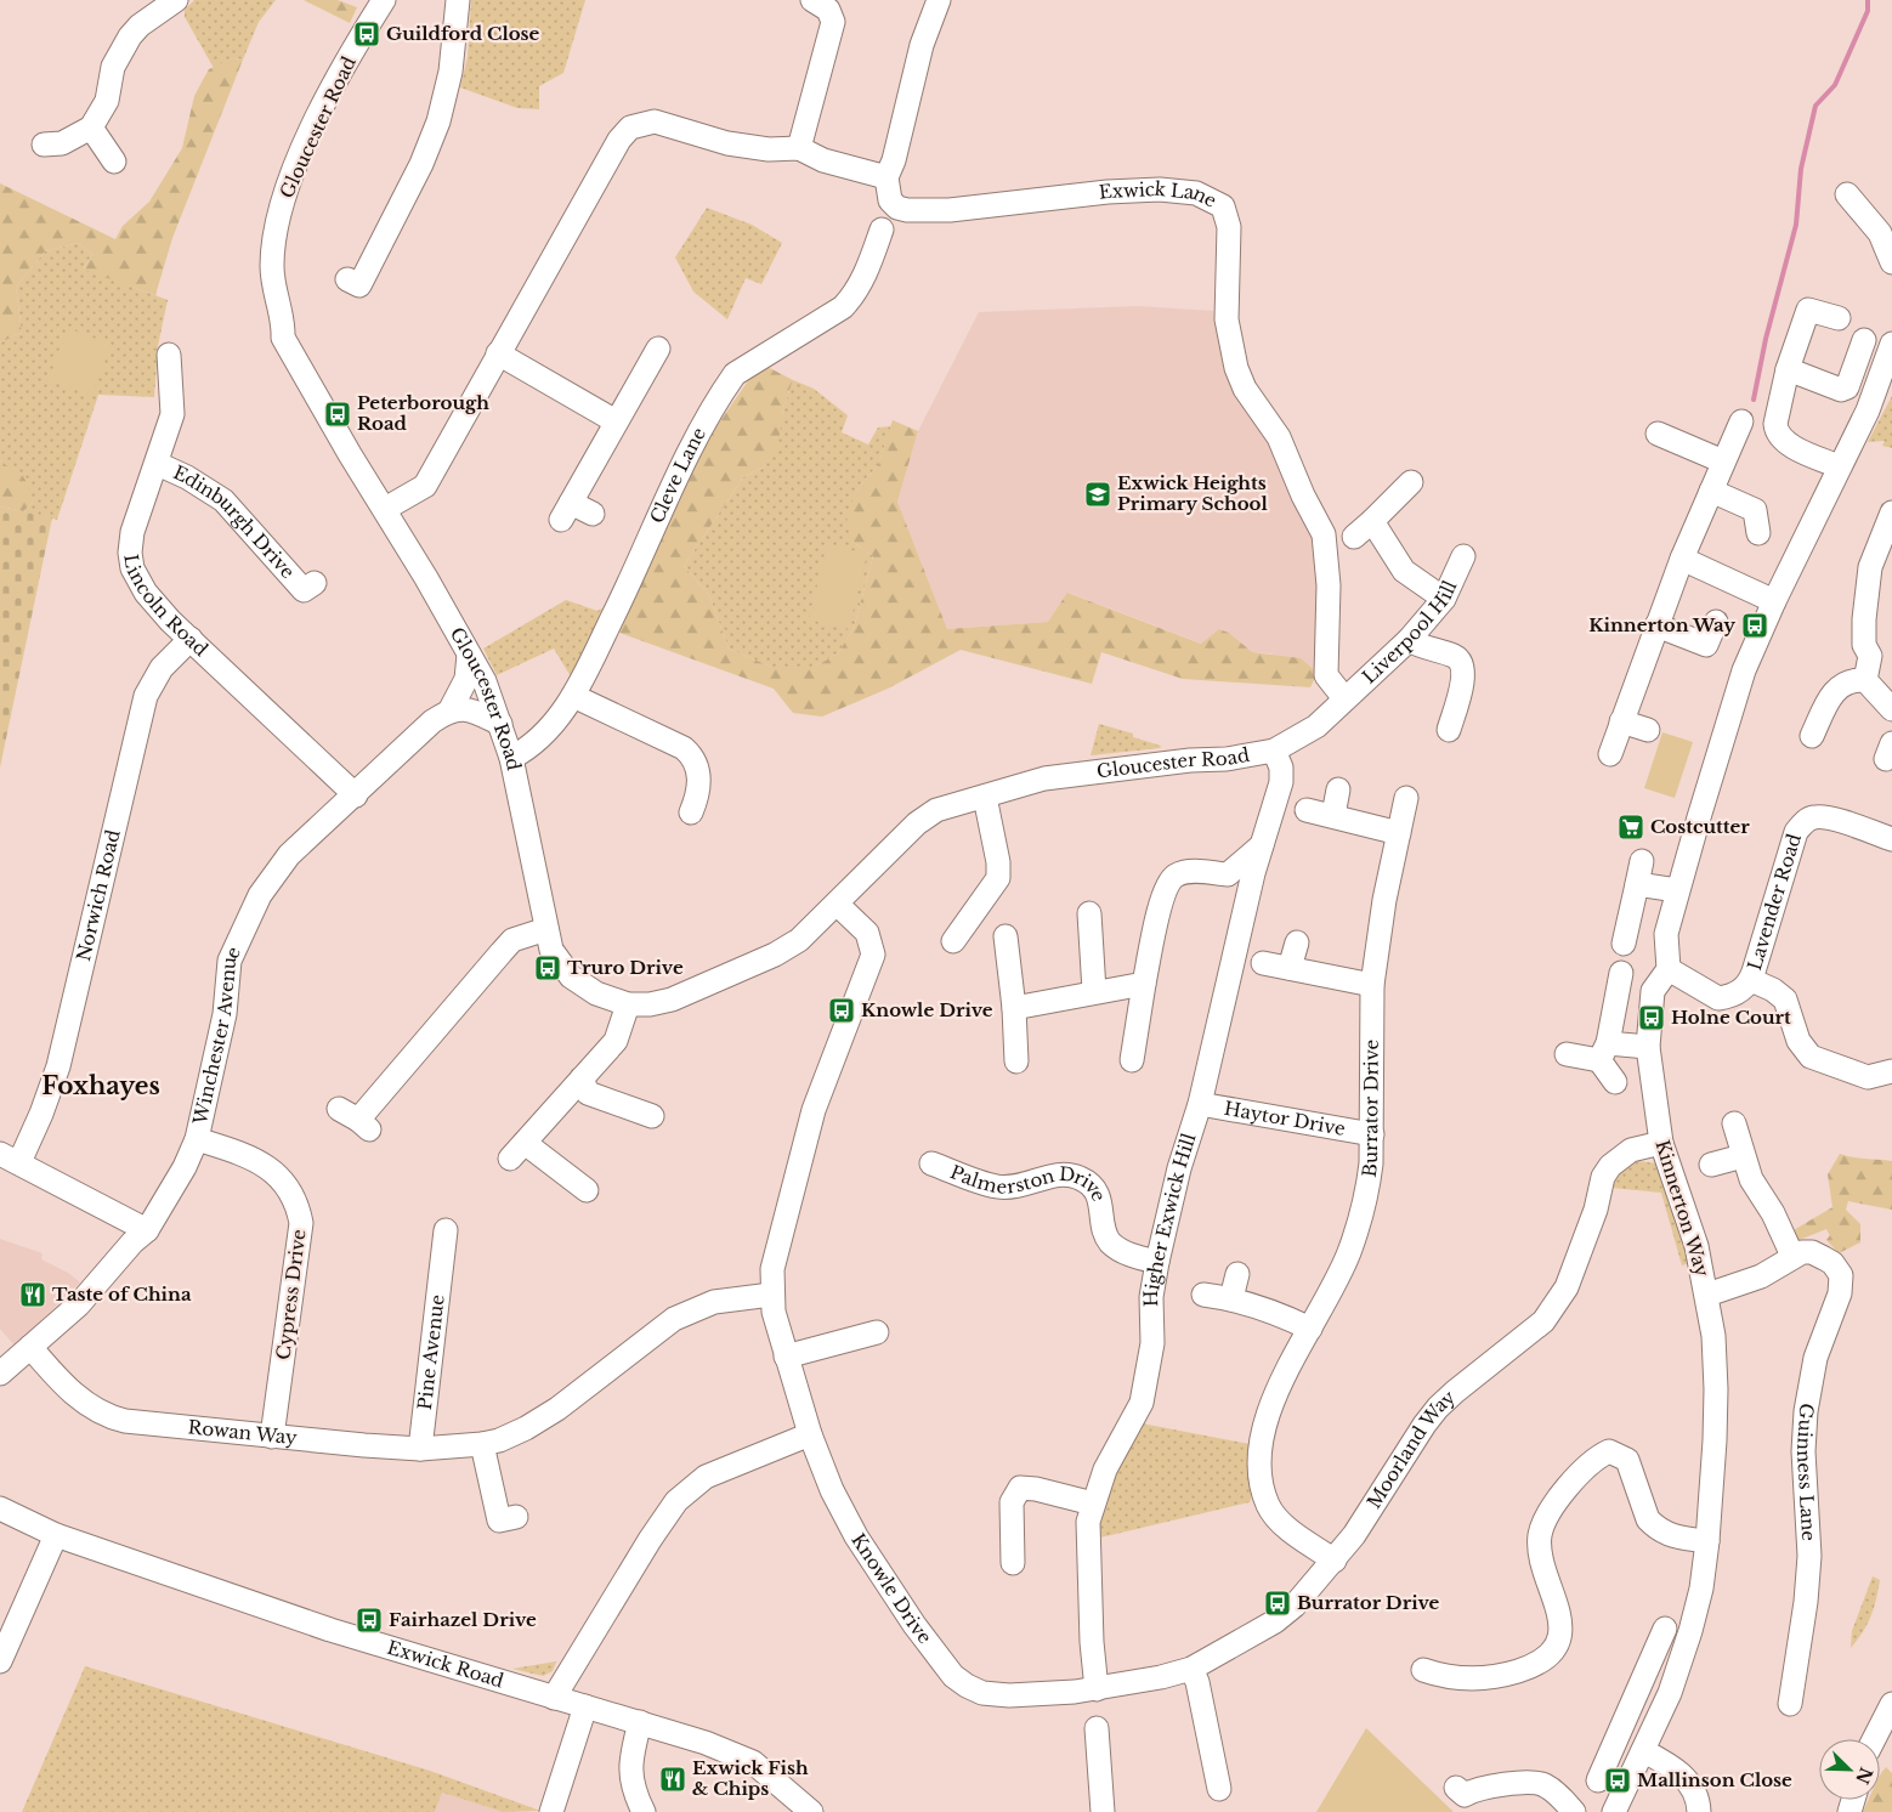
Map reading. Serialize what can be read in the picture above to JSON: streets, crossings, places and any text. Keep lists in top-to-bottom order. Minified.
{"streets":{"street":["Gloucester Road","Exwick Lane","Cleve Lane","Edinburgh Drive","Lincoln Road","Liverpool Hill","Norwich Road","Lavender Road","Winchester Avenue","Burrator Drive","Haytor Drive","Palmerston Drive","Kinnerton Way","Higher Exwick Hill","Cypress Drive","Pine Avenue","Rowan Way","Moorland Way","Guinness Lane","Knowle Drive","Exwick Road"]},"crossings":[["Gloucester Road","Exwick Lane"],["Gloucester Road","Cleve Lane"],["Gloucester Road","Liverpool Hill"],["Gloucester Road","Winchester Avenue"],["Gloucester Road","Higher Exwick Hill"],["Gloucester Road","Knowle Drive"],["Exwick Lane","Liverpool Hill"],["Edinburgh Drive","Lincoln Road"],["Lincoln Road","Norwich Road"],["Lincoln Road","Winchester Avenue"],["Lavender Road","Kinnerton Way"],["Winchester Avenue","Cypress Drive"],["Winchester Avenue","Rowan Way"],["Burrator Drive","Haytor Drive"],["Burrator Drive","Moorland Way"],["Haytor Drive","Higher Exwick Hill"],["Palmerston Drive","Higher Exwick Hill"],["Kinnerton Way","Moorland Way"],["Higher Exwick Hill","Moorland Way"],["Higher Exwick Hill","Knowle Drive"],["Cypress Drive","Rowan Way"],["Pine Avenue","Rowan Way"],["Rowan Way","Knowle Drive"],["Moorland Way","Knowle Drive"]],"districts":["Foxhayes"],"places":{"bus stop":["Guildford Close","Peterborough Road","Kinnerton Way","Truro Drive","Knowle Drive","Holne Court","Burrator Drive","Fairhazel Drive","Mallinson Close"],"school or university":["Exwick Heights Primary School"],"supermarket":["Costcutter"],"restaurant":["Taste of China","Exwick Fish & Chips"]},"north":"bottom right"}
